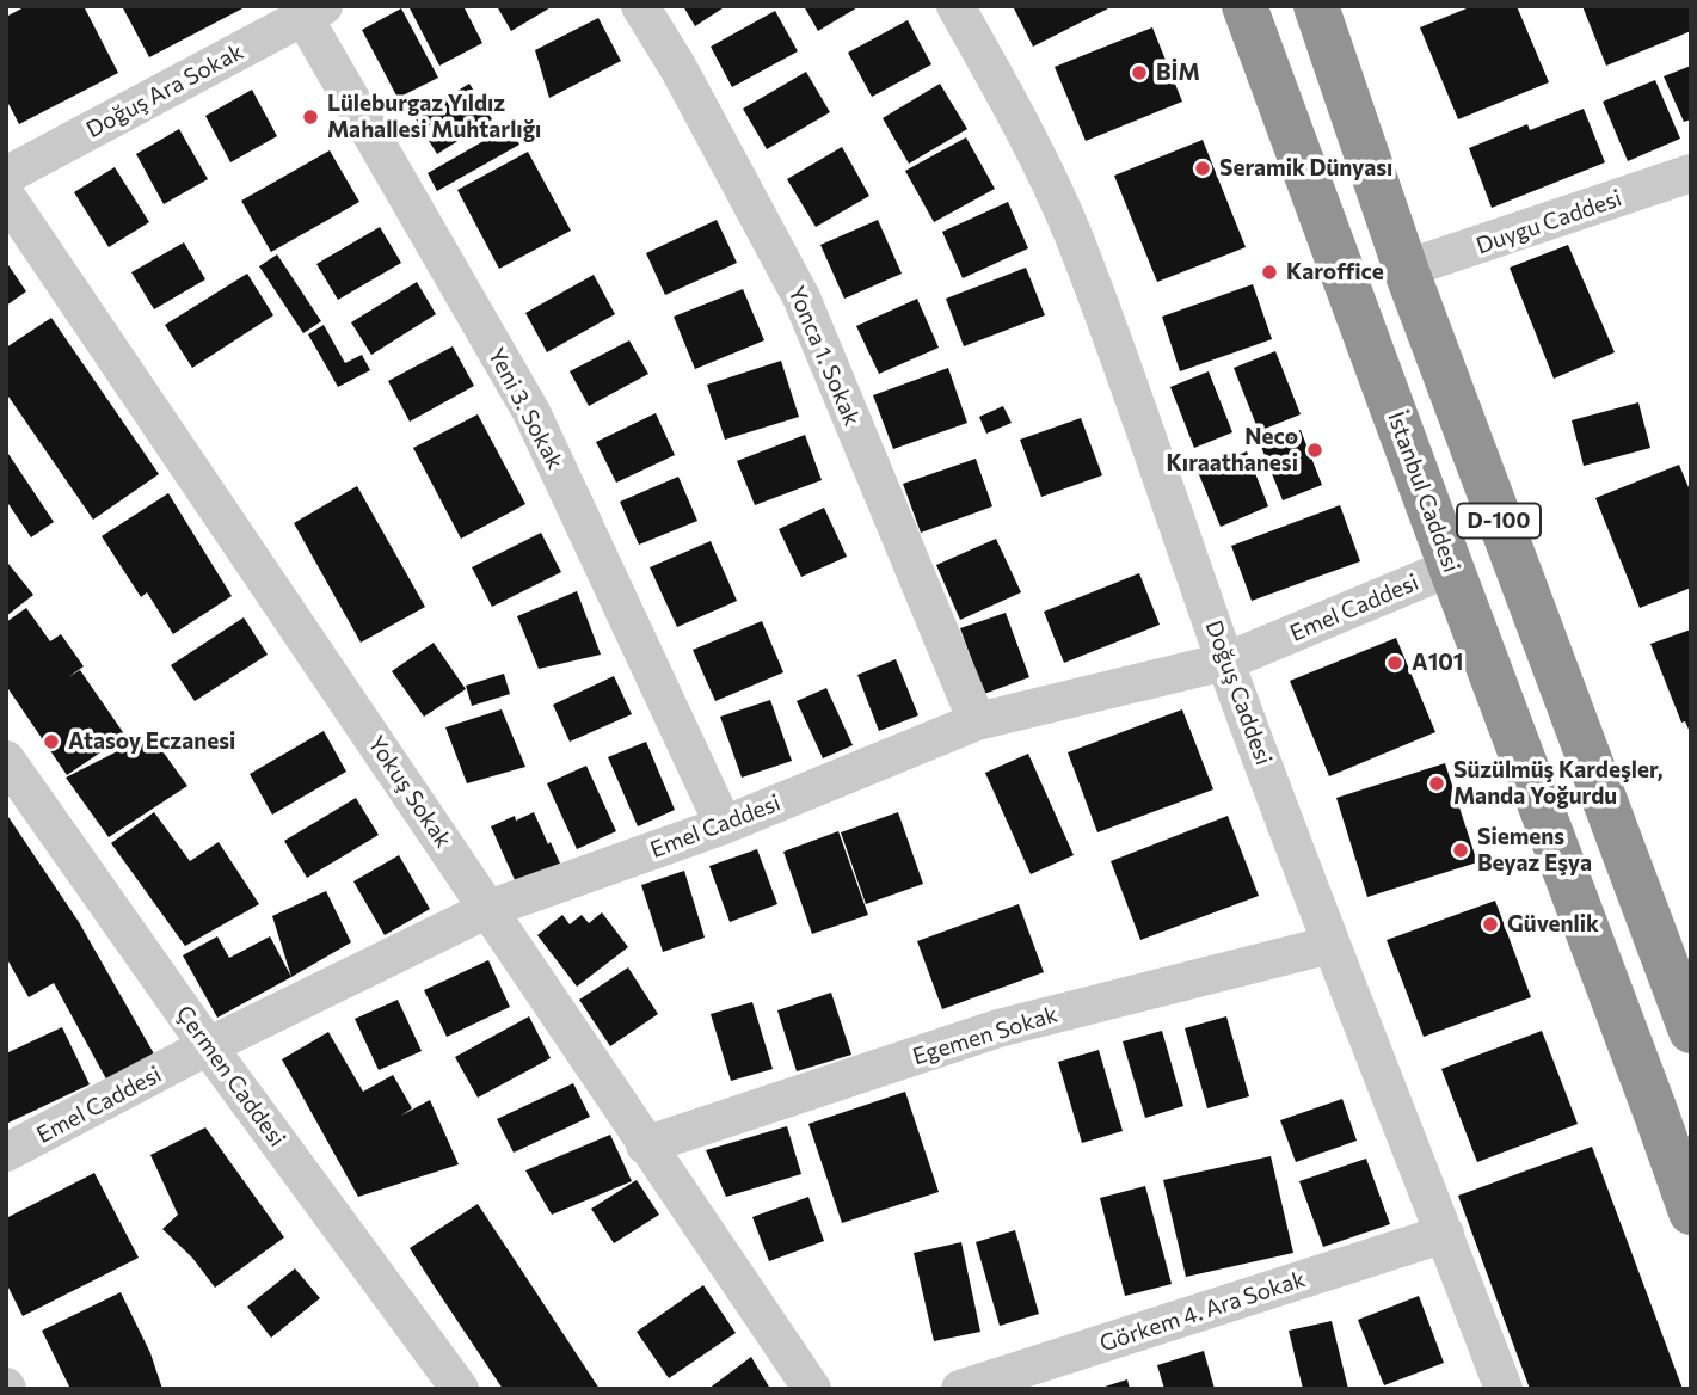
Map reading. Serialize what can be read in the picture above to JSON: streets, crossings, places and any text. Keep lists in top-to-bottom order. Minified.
{"streets":{"highway":["İstanbul Caddesi","D-100"],"street":["Doğuş Ara Sokak","Duygu Caddesi","Yonca 1. Sokak","Yeni 3. Sokak","Emel Caddesi","Doğuş Caddesi","Yokuş Sokak","Egemen Sokak","Çermen Caddesi","Görkem 4. Ara Sokak"]},"crossings":[["Doğuş Ara Sokak","Yeni 3. Sokak"],["Duygu Caddesi","D-100"],["Yonca 1. Sokak","Emel Caddesi"],["Yeni 3. Sokak","Emel Caddesi"],["İstanbul Caddesi","Emel Caddesi"],["Emel Caddesi","Doğuş Caddesi"],["Emel Caddesi","Yokuş Sokak"],["Emel Caddesi","Çermen Caddesi"],["Doğuş Caddesi","Egemen Sokak"],["Doğuş Caddesi","Görkem 4. Ara Sokak"],["Yokuş Sokak","Egemen Sokak"]],"places":["BİM","Lüleburgaz Yıldız Mahallesi Muhtarlığı","Seramik Dünyası","Karoffice","Neco Kıraathanesi","A101","Atasoy Eczanesi","Süzülmüş Kardeşler, Manda Yoğurdu","Siemens Beyaz Eşya","Güvenlik"]}
